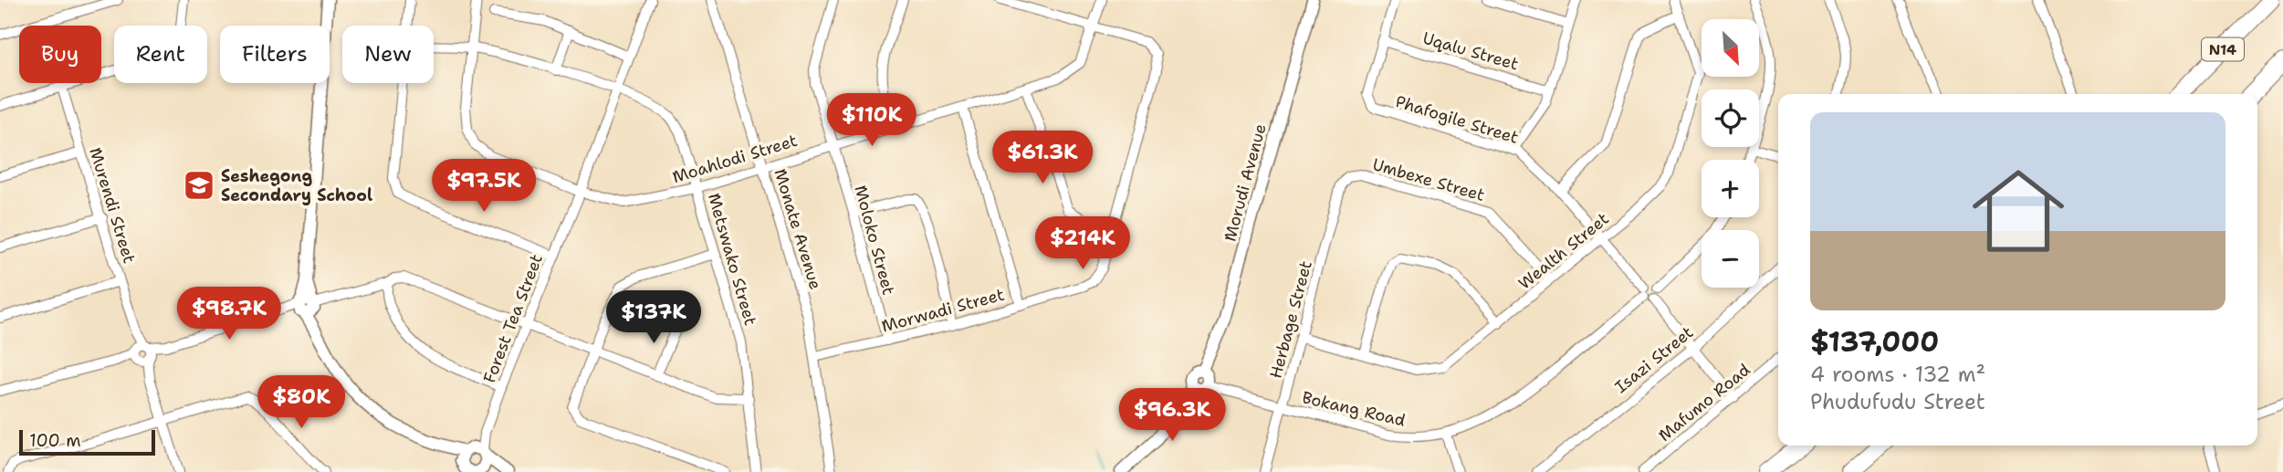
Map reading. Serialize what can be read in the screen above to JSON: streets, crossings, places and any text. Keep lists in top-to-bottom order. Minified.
{"streets":{"highway":["N14"],"street":["Uqalu Street","Phafogile Street","Moahlodi Street","Umbexe Street","Morudi Avenue","Murendi Street","Monate Avenue","Moloko Street","Wealth Street","Metswako Street","Morwadi Street","Forest Tea Street","Herbage Street","Isazi Street","Mafumo Road","Bokang Road"]},"crossings":[["Uqalu Street","Phafogile Street"],["Phafogile Street","Wealth Street"],["Phafogile Street","Bokang Road"],["Moahlodi Street","Monate Avenue"],["Moahlodi Street","Moloko Street"],["Moahlodi Street","Metswako Street"],["Moahlodi Street","Morwadi Street"],["Moahlodi Street","Forest Tea Street"],["Umbexe Street","Wealth Street"],["Umbexe Street","Herbage Street"],["Morudi Avenue","Bokang Road"],["Monate Avenue","Morwadi Street"],["Moloko Street","Morwadi Street"],["Wealth Street","Herbage Street"],["Metswako Street","Forest Tea Street"],["Herbage Street","Bokang Road"]],"places":{"school or university":["Seshegong Secondary School"]},"scale_bar":"100 m","north":"bottom right","page":{"map_buttons":["+","−"],"chip":["Buy","Rent","Filters","New"],"price":["$110K","$61.3K","$97.5K","$214K","$98.7K","$137K","$80K","$96.3K"],"list":[{"name":"$137,000","note":"4 rooms · 132 m² · Phudufudu Street"}],"scale":"100 m"}}
